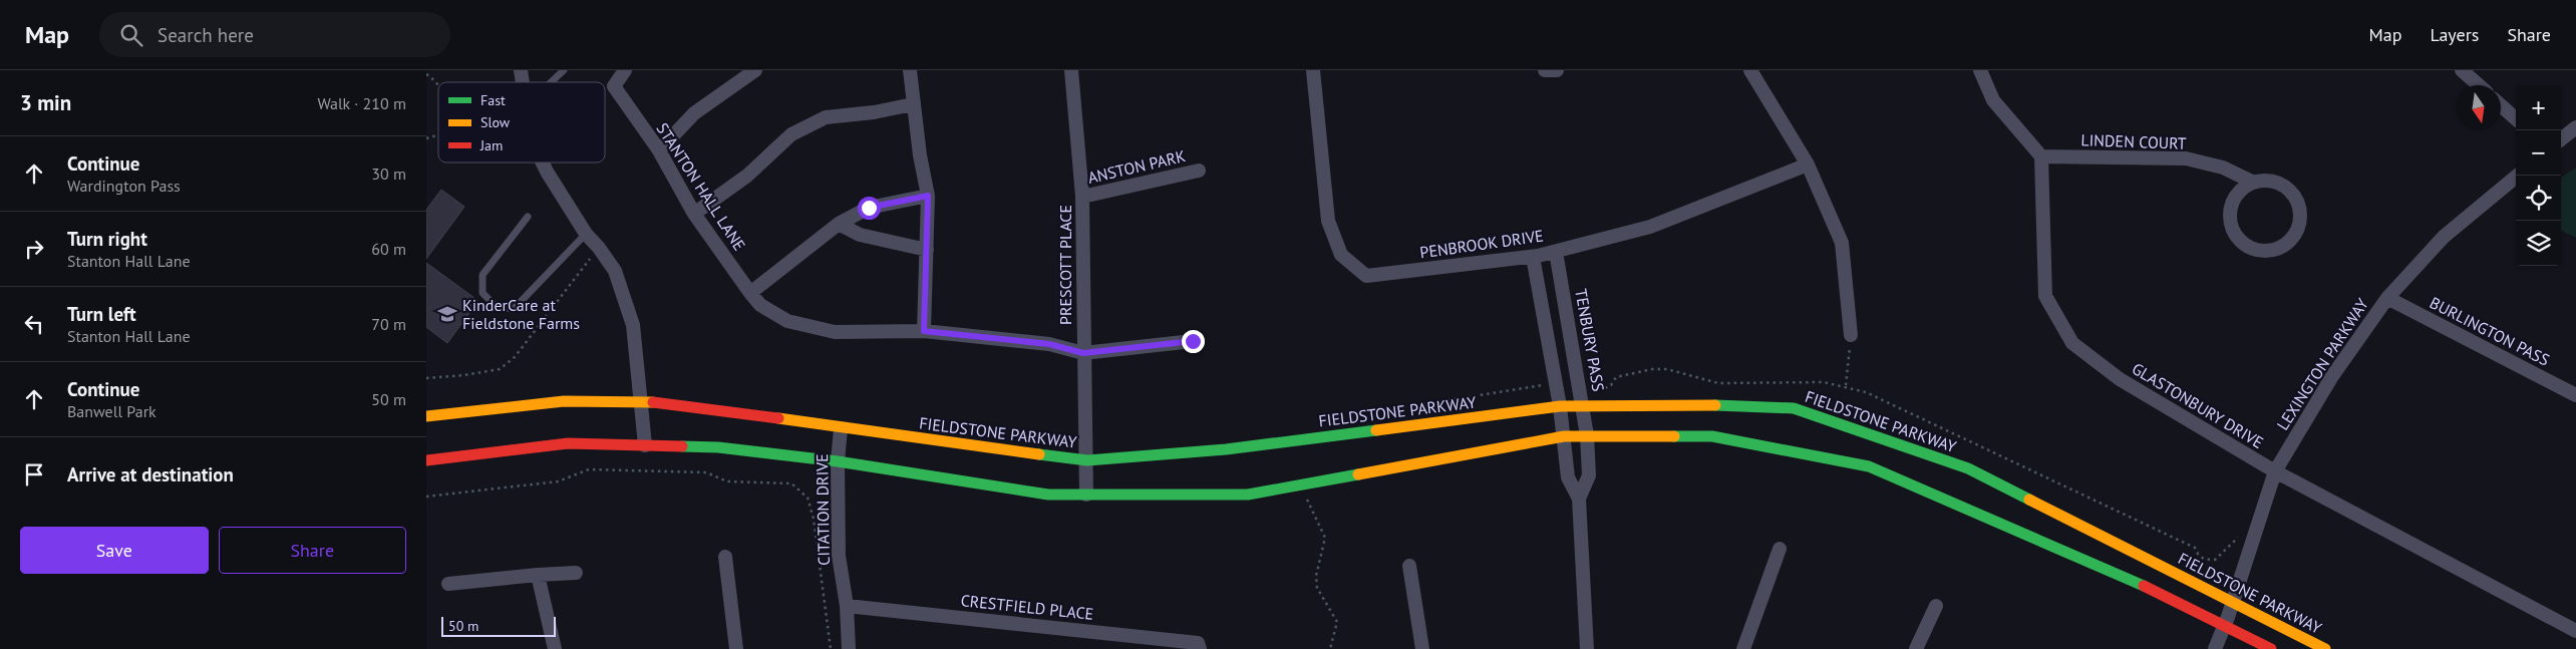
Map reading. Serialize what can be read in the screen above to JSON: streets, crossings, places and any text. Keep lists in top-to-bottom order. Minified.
{"streets":{"street":["LINDEN COURT","ANSTON PARK","STANTON HALL LANE","PENBROOK DRIVE","PRESCOTT PLACE","BURLINGTON PASS","TENBURY PASS","LEXINGTON PARKWAY","GLASTONBURY DRIVE","FIELDSTONE PARKWAY","CITATION DRIVE","CRESTFIELD PLACE"]},"crossings":[["LINDEN COURT","GLASTONBURY DRIVE"],["ANSTON PARK","PRESCOTT PLACE"],["STANTON HALL LANE","PRESCOTT PLACE"],["PENBROOK DRIVE","TENBURY PASS"],["PRESCOTT PLACE","FIELDSTONE PARKWAY"],["BURLINGTON PASS","LEXINGTON PARKWAY"],["TENBURY PASS","FIELDSTONE PARKWAY"],["LEXINGTON PARKWAY","GLASTONBURY DRIVE"],["LEXINGTON PARKWAY","FIELDSTONE PARKWAY"],["FIELDSTONE PARKWAY","CITATION DRIVE"],["CITATION DRIVE","CRESTFIELD PLACE"]],"places":{"school or university":["KinderCare at Fieldstone Farms"]},"legend":["Fast","Slow","Jam"],"scale_bar":"50 m","north":"bottom","page":{"header":"Map","search":"Search here","nav":["Map","Layers","Share"],"heading":["3 min","Walk · 210 m"],"map_buttons":["+","−"],"list":[["Continue","Wardington Pass","30 m"],["Turn right","Stanton Hall Lane","60 m"],["Turn left","Stanton Hall Lane","70 m"],["Continue","Banwell Park","50 m"],"Arrive at destination"],"buttons":["Save","Share"],"scale":"50 m"}}
